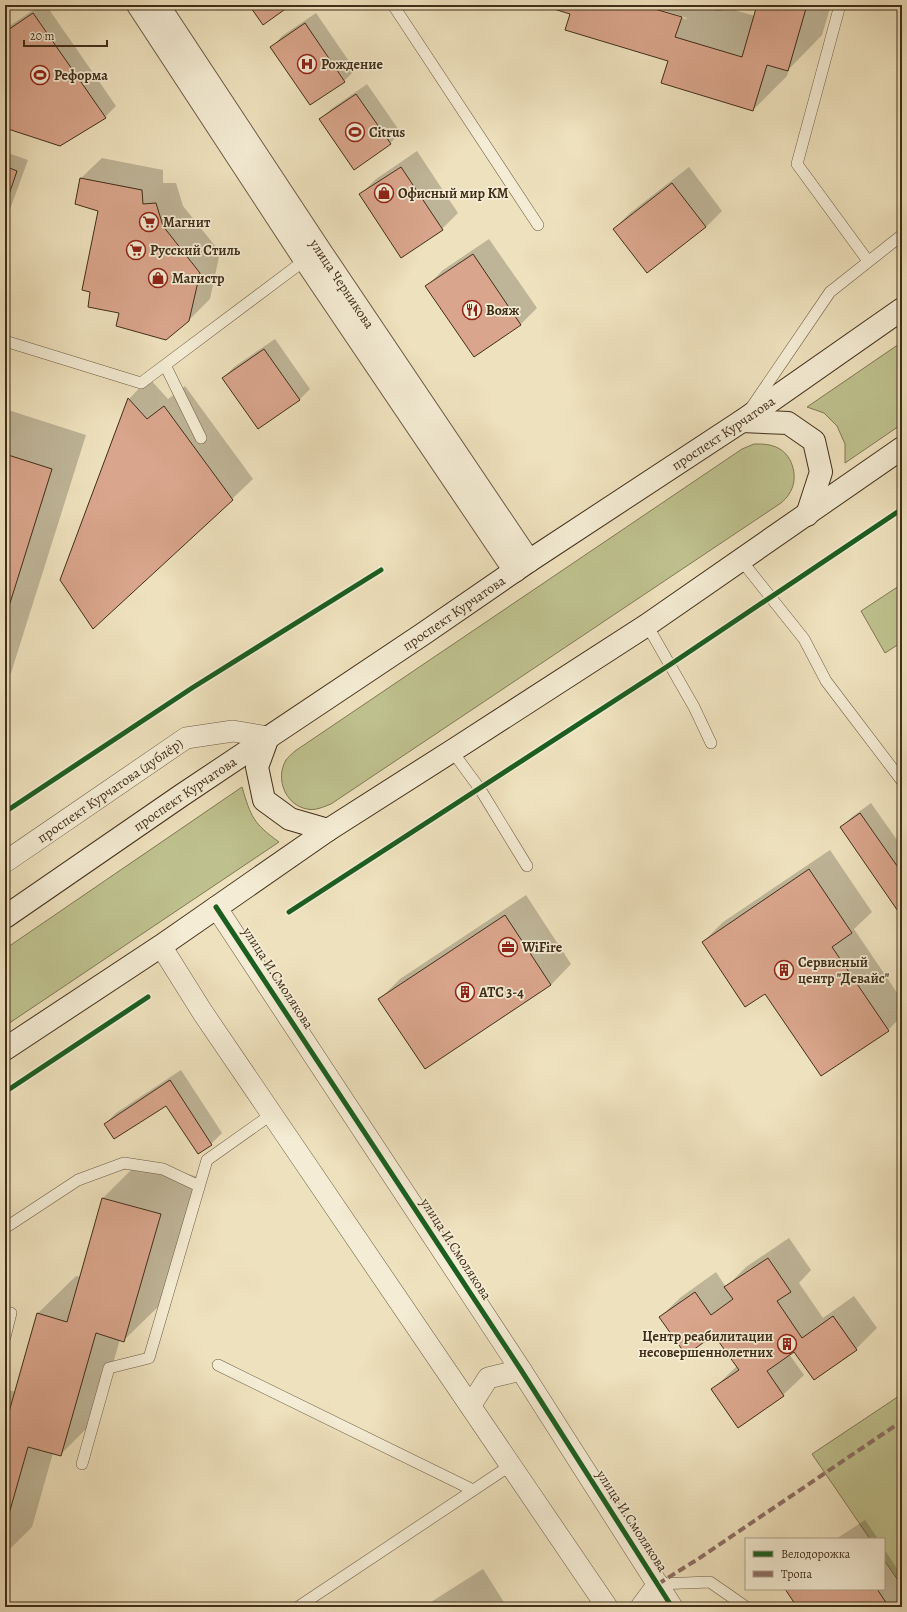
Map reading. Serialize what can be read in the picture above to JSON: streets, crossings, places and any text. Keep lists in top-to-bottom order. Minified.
{"streets":{"main road":["улица Черникова","проспект Курчатова"],"street":["проспект Курчатова (дублёр)","улица И.Смолякова"]},"crossings":[["улица Черникова","проспект Курчатова"],["проспект Курчатова","проспект Курчатова (дублёр)"]],"places":{"hospital":["Рождение"],"sports":["Реформа","Citrus"],"shop":["Офисный мир КМ","Магистр"],"supermarket":["Магнит","Русский Стиль"],"restaurant":["Вояж"],"office":["WiFire"],"building":["Сервисный центр \"Девайс\"","АТС 3-4","Центр реабилитации несовершеннолетних"]},"legend":["Велодорожка","Тропа"],"scale_bar":"20 m"}
